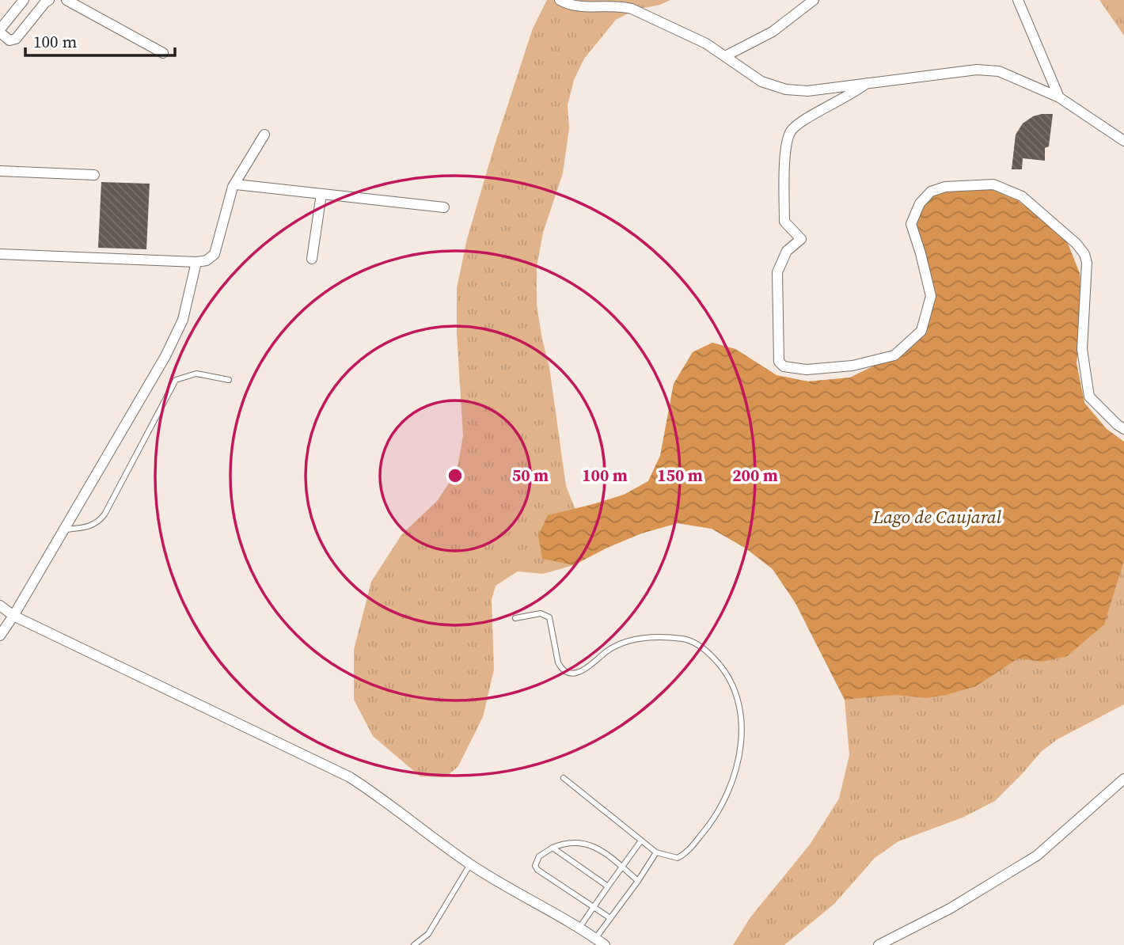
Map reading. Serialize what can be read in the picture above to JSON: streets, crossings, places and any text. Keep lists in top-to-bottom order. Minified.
{"water":["Lago de Caujaral"],"scale_bar":"100 m","rings":["50 m","100 m","150 m","200 m"]}
